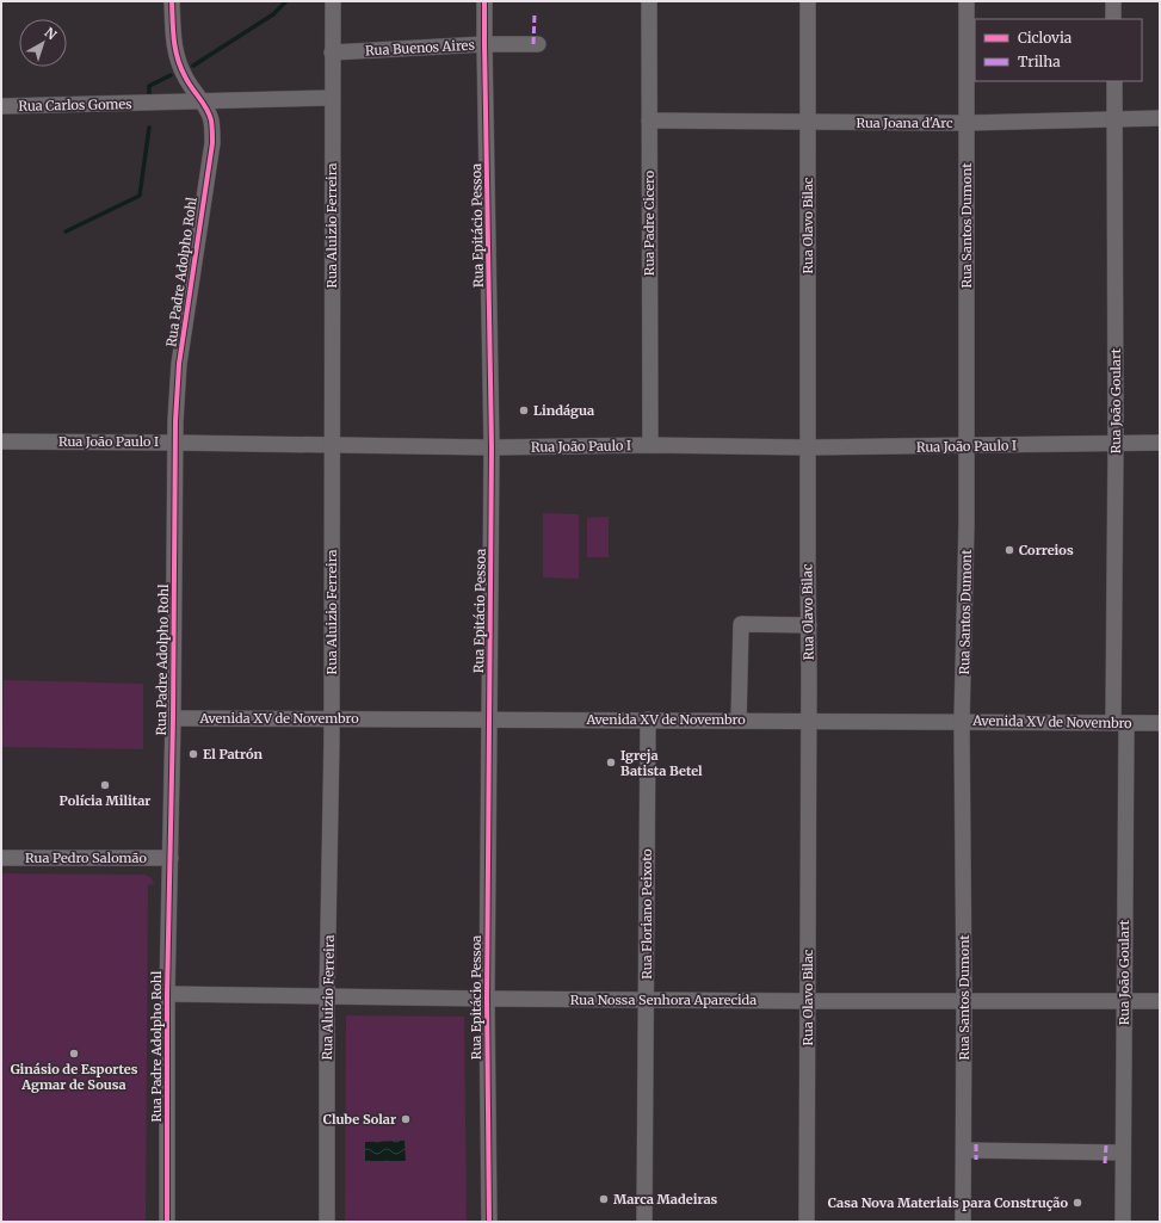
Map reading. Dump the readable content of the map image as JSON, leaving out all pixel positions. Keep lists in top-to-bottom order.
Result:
{
  "streets": {
    "street": [
      "Rua Buenos Aires",
      "Rua Carlos Gomes",
      "Rua Joana d'Arc",
      "Rua Padre Cicero",
      "Rua Aluizio Ferreira",
      "Rua Epitácio Pessoa",
      "Rua Olavo Bilac",
      "Rua Santos Dumont",
      "Rua Padre Adolpho Rohl",
      "Rua João Goulart",
      "Rua João Paulo I",
      "Avenida XV de Novembro",
      "Rua Pedro Salomão",
      "Rua Floriano Peixoto",
      "Rua Nossa Senhora Aparecida"
    ]
  },
  "crossings": [
    ["Rua Buenos Aires", "Rua Aluizio Ferreira"],
    ["Rua Buenos Aires", "Rua Epitácio Pessoa"],
    ["Rua Carlos Gomes", "Rua Padre Adolpho Rohl"],
    ["Rua Joana d'Arc", "Rua Padre Cicero"],
    ["Rua Joana d'Arc", "Rua Olavo Bilac"],
    ["Rua Joana d'Arc", "Rua Santos Dumont"],
    ["Rua Joana d'Arc", "Rua João Goulart"],
    ["Rua Padre Cicero", "Rua João Paulo I"],
    ["Rua Aluizio Ferreira", "Rua João Paulo I"],
    ["Rua Aluizio Ferreira", "Avenida XV de Novembro"],
    ["Rua Aluizio Ferreira", "Rua Nossa Senhora Aparecida"],
    ["Rua Epitácio Pessoa", "Rua João Paulo I"],
    ["Rua Epitácio Pessoa", "Avenida XV de Novembro"],
    ["Rua Epitácio Pessoa", "Rua Nossa Senhora Aparecida"],
    ["Rua Olavo Bilac", "Rua João Paulo I"],
    ["Rua Olavo Bilac", "Avenida XV de Novembro"],
    ["Rua Olavo Bilac", "Rua Nossa Senhora Aparecida"],
    ["Rua Santos Dumont", "Rua João Paulo I"],
    ["Rua Santos Dumont", "Avenida XV de Novembro"],
    ["Rua Santos Dumont", "Rua Nossa Senhora Aparecida"],
    ["Rua Padre Adolpho Rohl", "Rua João Paulo I"],
    ["Rua Padre Adolpho Rohl", "Avenida XV de Novembro"],
    ["Rua Padre Adolpho Rohl", "Rua Pedro Salomão"],
    ["Rua Padre Adolpho Rohl", "Rua Nossa Senhora Aparecida"],
    ["Rua João Goulart", "Rua João Paulo I"],
    ["Rua João Goulart", "Avenida XV de Novembro"],
    ["Rua João Goulart", "Rua Nossa Senhora Aparecida"],
    ["Avenida XV de Novembro", "Rua Floriano Peixoto"],
    ["Rua Floriano Peixoto", "Rua Nossa Senhora Aparecida"]
  ],
  "places": [
    "Lindágua",
    "Correios",
    "El Patrón",
    "Igreja Batista Betel",
    "Polícia Militar",
    "Ginásio de Esportes Agmar de Sousa",
    "Clube Solar",
    "Marca Madeiras",
    "Casa Nova Materiais para Construção"
  ],
  "legend": ["Ciclovia", "Trilha"],
  "north": "top right"
}
